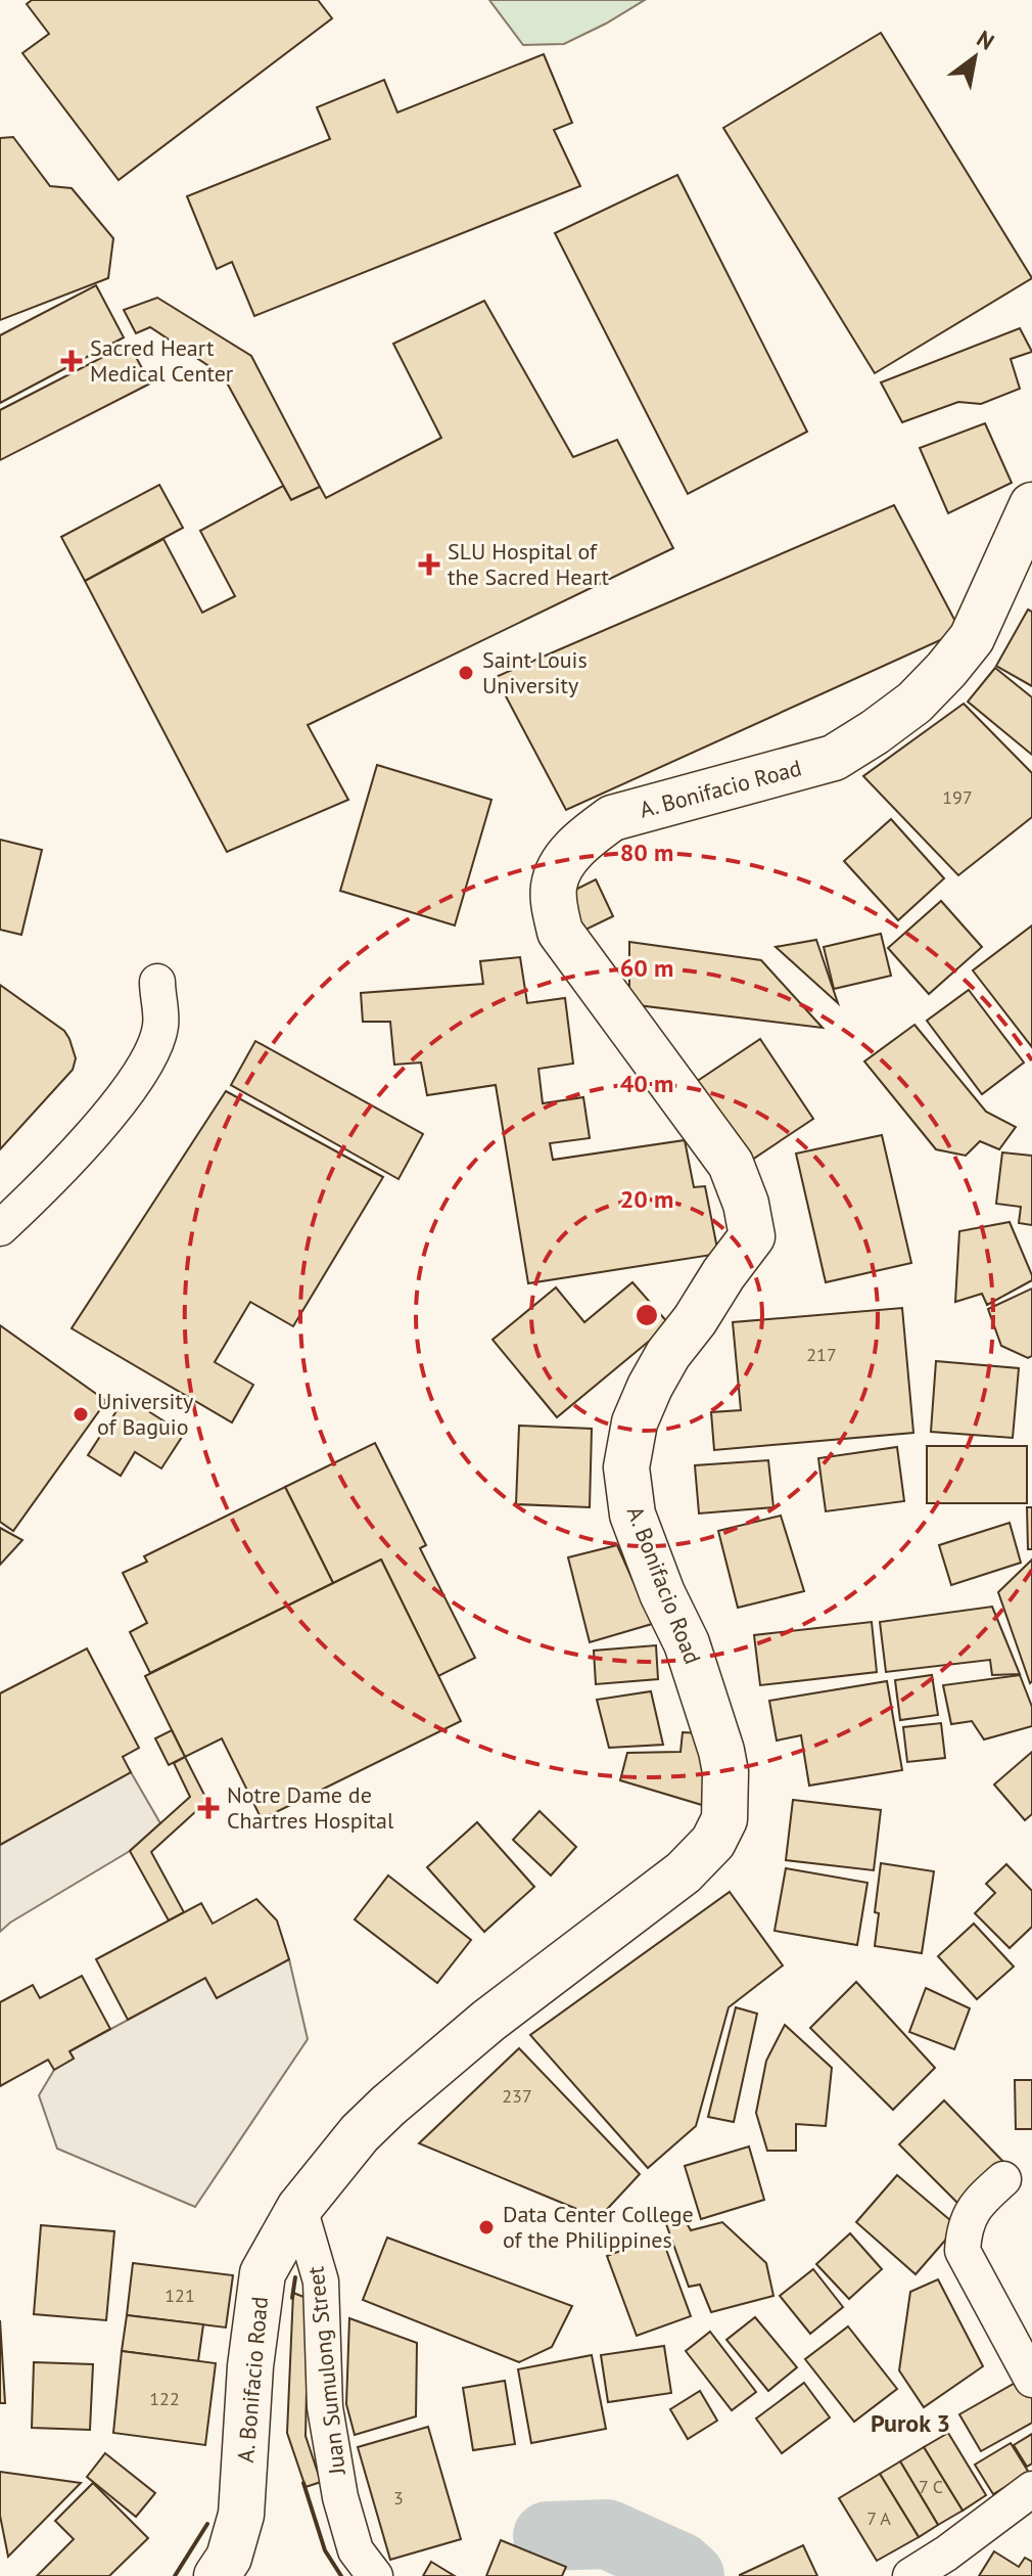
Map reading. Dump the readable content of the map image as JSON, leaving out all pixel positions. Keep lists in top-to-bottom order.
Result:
{
  "streets": {
    "main road": ["A. Bonifacio Road"],
    "street": ["Juan Sumulong Street"]
  },
  "crossings": [
    ["A. Bonifacio Road", "Juan Sumulong Street"]
  ],
  "districts": ["Purok 3"],
  "places": {
    "health": ["Sacred Heart Medical Center", "SLU Hospital of the Sacred Heart", "Notre Dame de Chartres Hospital"],
    "other": ["Saint Louis University", "University of Baguio", "Data Center College of the Philippines"]
  },
  "house_numbers": [
    "197",
    "217",
    "237",
    "121",
    "122",
    "7 C",
    "3",
    "7 A"
  ],
  "north": "top right",
  "rings": [
    "80 m",
    "60 m",
    "40 m",
    "20 m"
  ]
}
